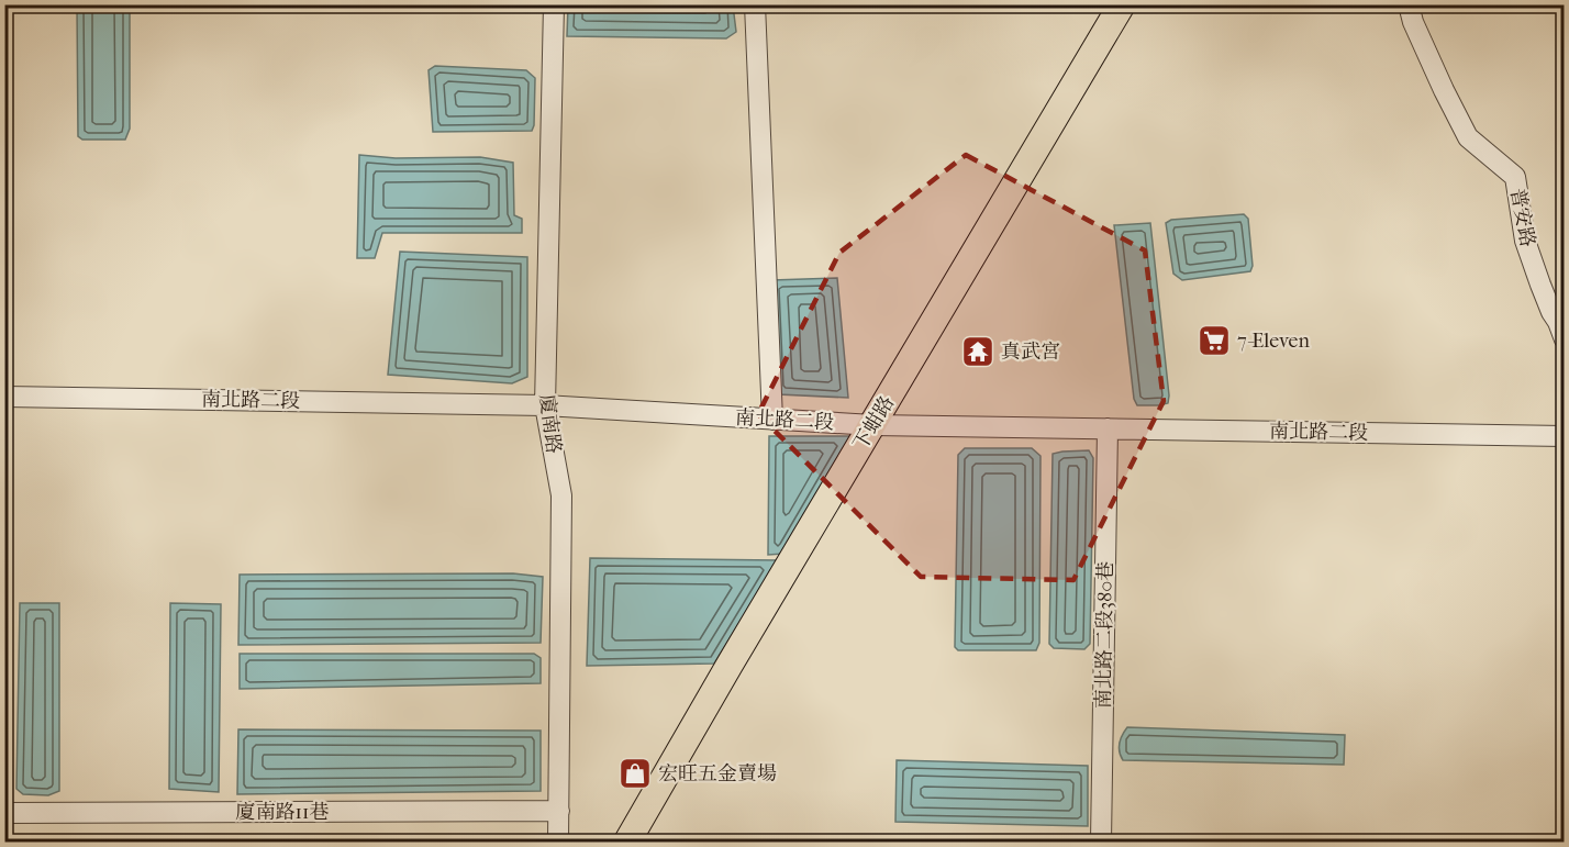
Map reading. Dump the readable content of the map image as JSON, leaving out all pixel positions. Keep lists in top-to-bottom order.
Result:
{
  "streets": {
    "main road": ["下蚶路"],
    "street": [
      "普安路",
      "南北路二段",
      "廈南路",
      "南北路二段380巷",
      "廈南路11巷"
    ]
  },
  "crossings": [
    ["南北路二段", "下蚶路"],
    ["南北路二段", "廈南路"],
    ["南北路二段", "南北路二段380巷"],
    ["廈南路", "廈南路11巷"]
  ],
  "places": {
    "supermarket": ["7-Eleven"],
    "temple": ["真武宮"],
    "shop": ["宏旺五金賣場"]
  }
}
